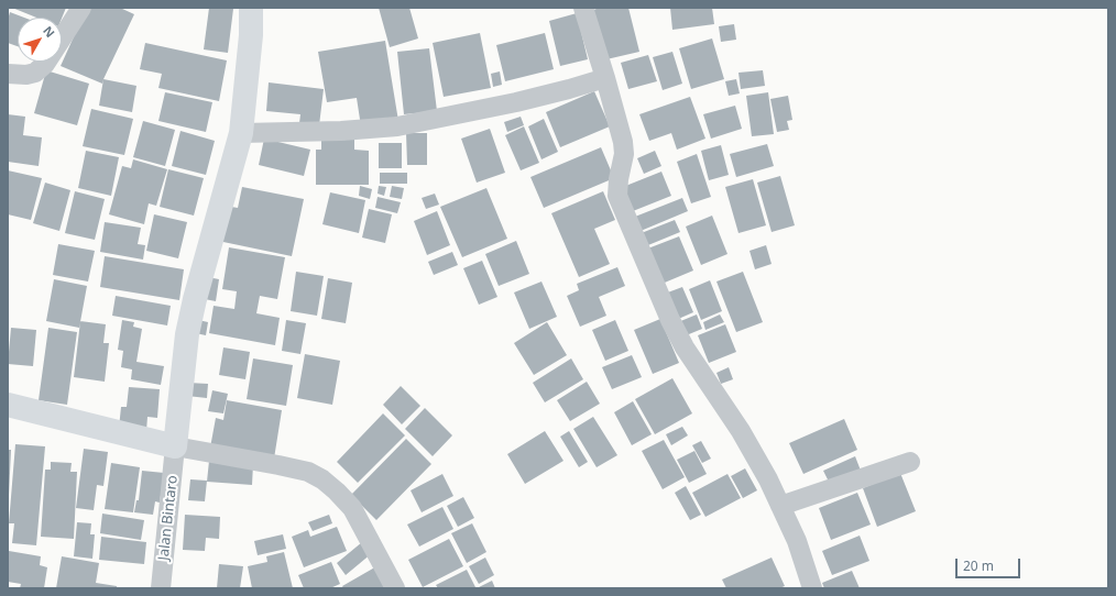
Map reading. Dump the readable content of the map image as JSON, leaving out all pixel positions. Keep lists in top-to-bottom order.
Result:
{
  "streets": {
    "street": ["Jalan Bintaro"]
  },
  "scale_bar": "20 m",
  "north": "top right"
}
